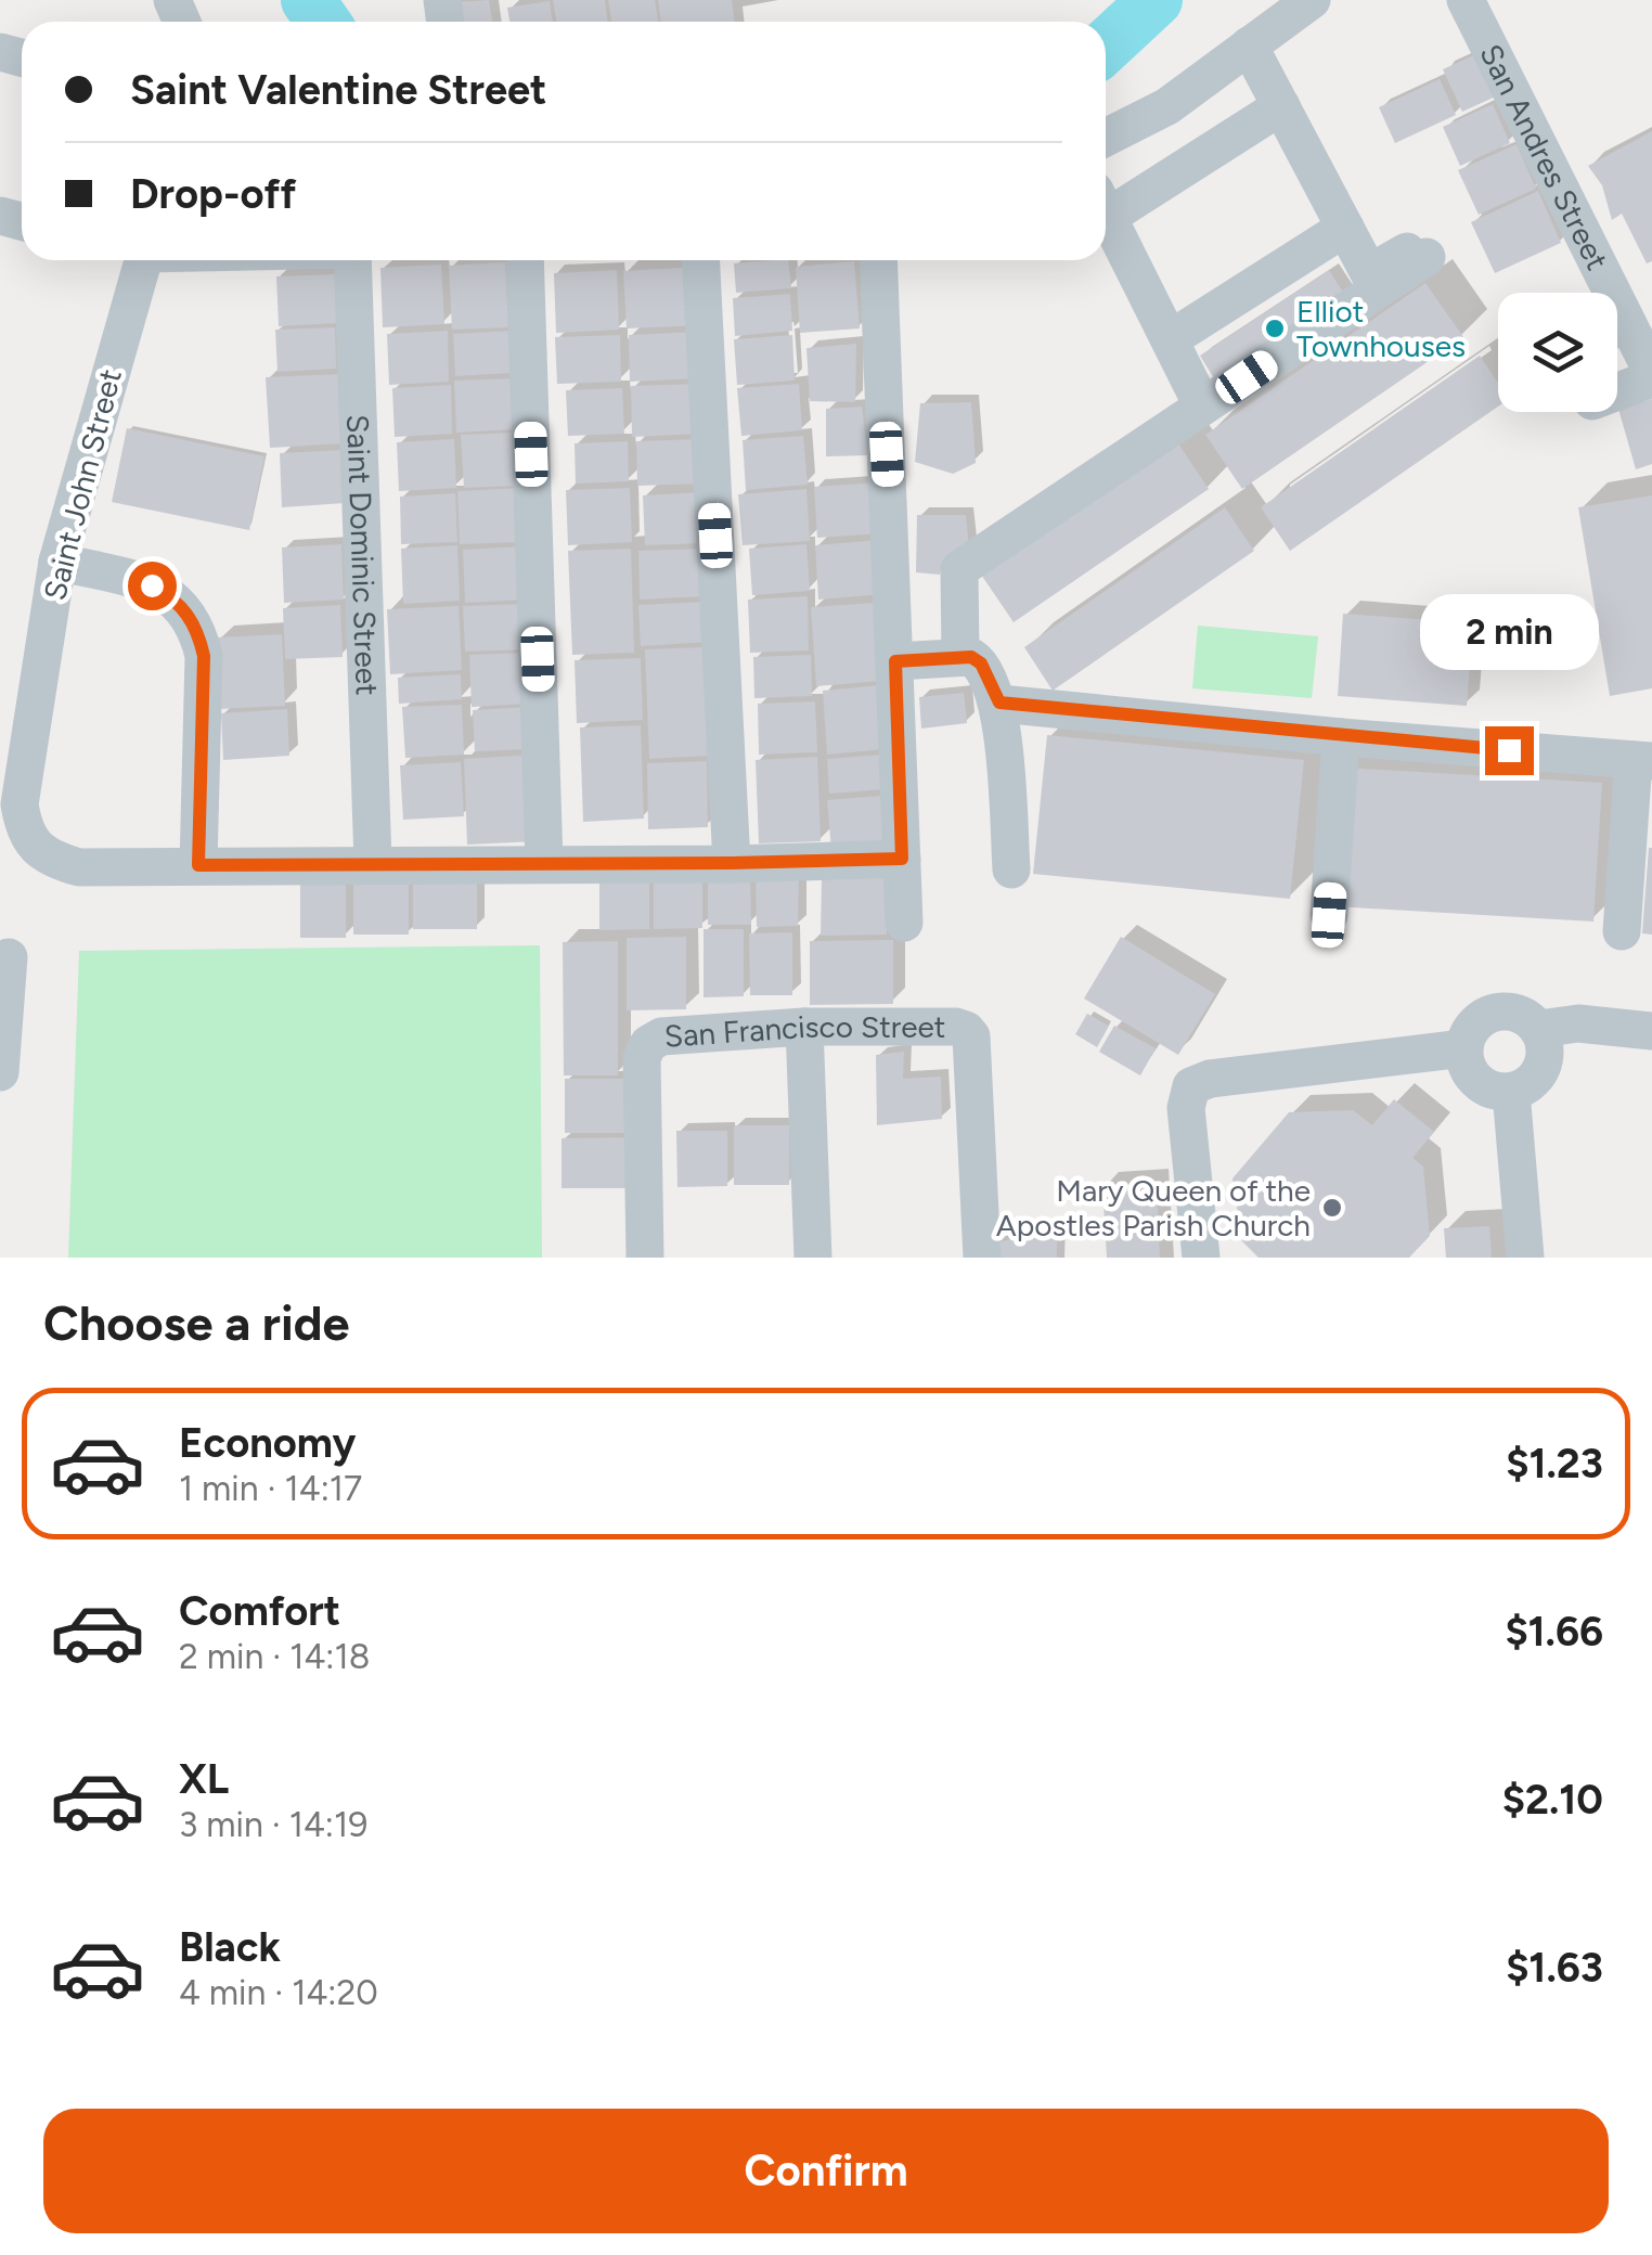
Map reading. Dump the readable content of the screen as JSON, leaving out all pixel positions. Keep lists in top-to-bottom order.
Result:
{
  "streets": {
    "street": [
      "San Andres Street",
      "Saint John Street",
      "Saint Dominic Street",
      "San Francisco Street"
    ]
  },
  "places": ["Elliot Townhouses", "Mary Queen of the Apostles Parish Church"],
  "page": {
    "banner": ["Saint Valentine Street", "Drop-off"],
    "bubble": "2 min",
    "heading": "Choose a ride",
    "list": [
      {
        "name": "Economy",
        "note": "1 min · 14:17",
        "value": "$1.23"
      },
      {
        "name": "Comfort",
        "note": "2 min · 14:18",
        "value": "$1.66"
      },
      {
        "name": "XL",
        "note": "3 min · 14:19",
        "value": "$2.10"
      },
      {
        "name": "Black",
        "note": "4 min · 14:20",
        "value": "$1.63"
      }
    ],
    "buttons": "Confirm"
  }
}
